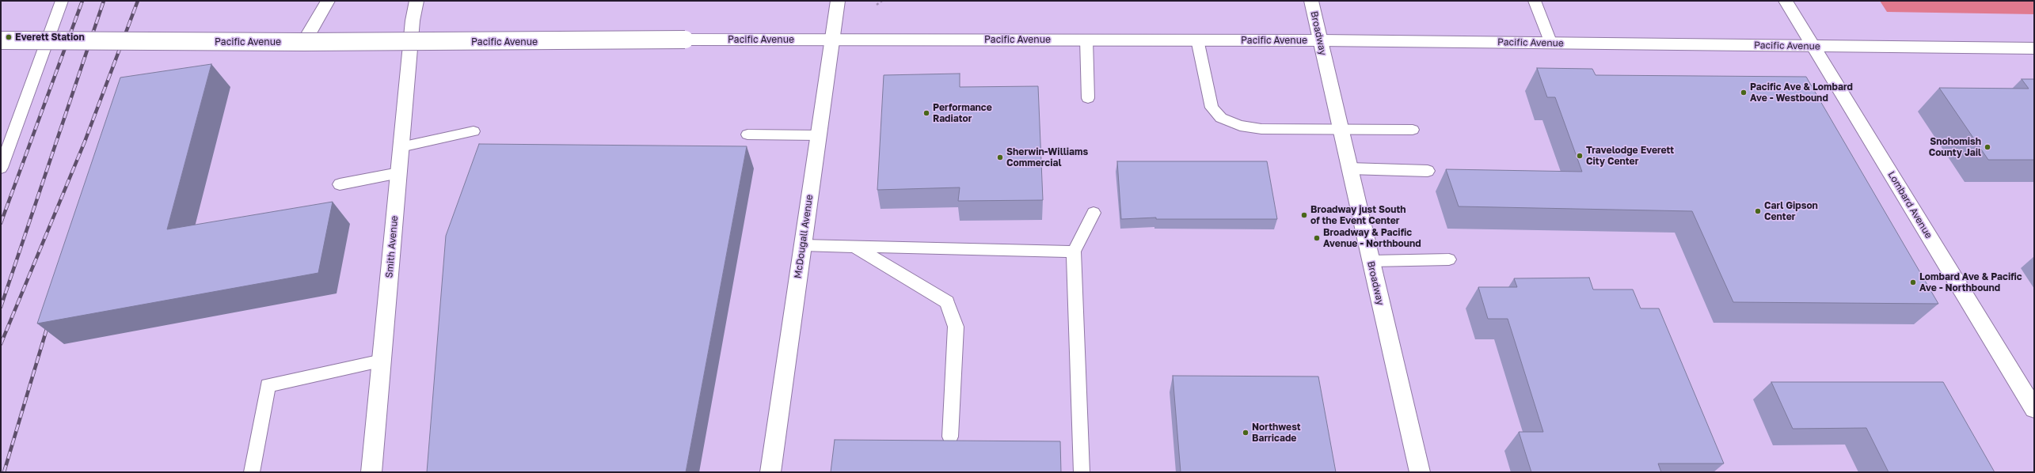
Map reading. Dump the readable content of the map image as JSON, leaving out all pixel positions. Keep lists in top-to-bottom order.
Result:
{
  "streets": {
    "street": [
      "Broadway",
      "Pacific Avenue",
      "Lombard Avenue",
      "McDougall Avenue",
      "Smith Avenue"
    ]
  },
  "crossings": [
    ["Broadway", "Pacific Avenue"],
    ["Pacific Avenue", "Lombard Avenue"],
    ["Pacific Avenue", "McDougall Avenue"]
  ],
  "places": [
    "Everett Station",
    "Pacific Ave & Lombard Ave - Westbound",
    "Performance Radiator",
    "Snohomish County Jail",
    "Travelodge Everett City Center",
    "Sherwin-Williams Commercial",
    "Carl Gipson Center",
    "Broadway just South of the Event Center",
    "Broadway & Pacific Avenue - Northbound",
    "Lombard Ave & Pacific Ave - Northbound",
    "Northwest Barricade"
  ]
}
